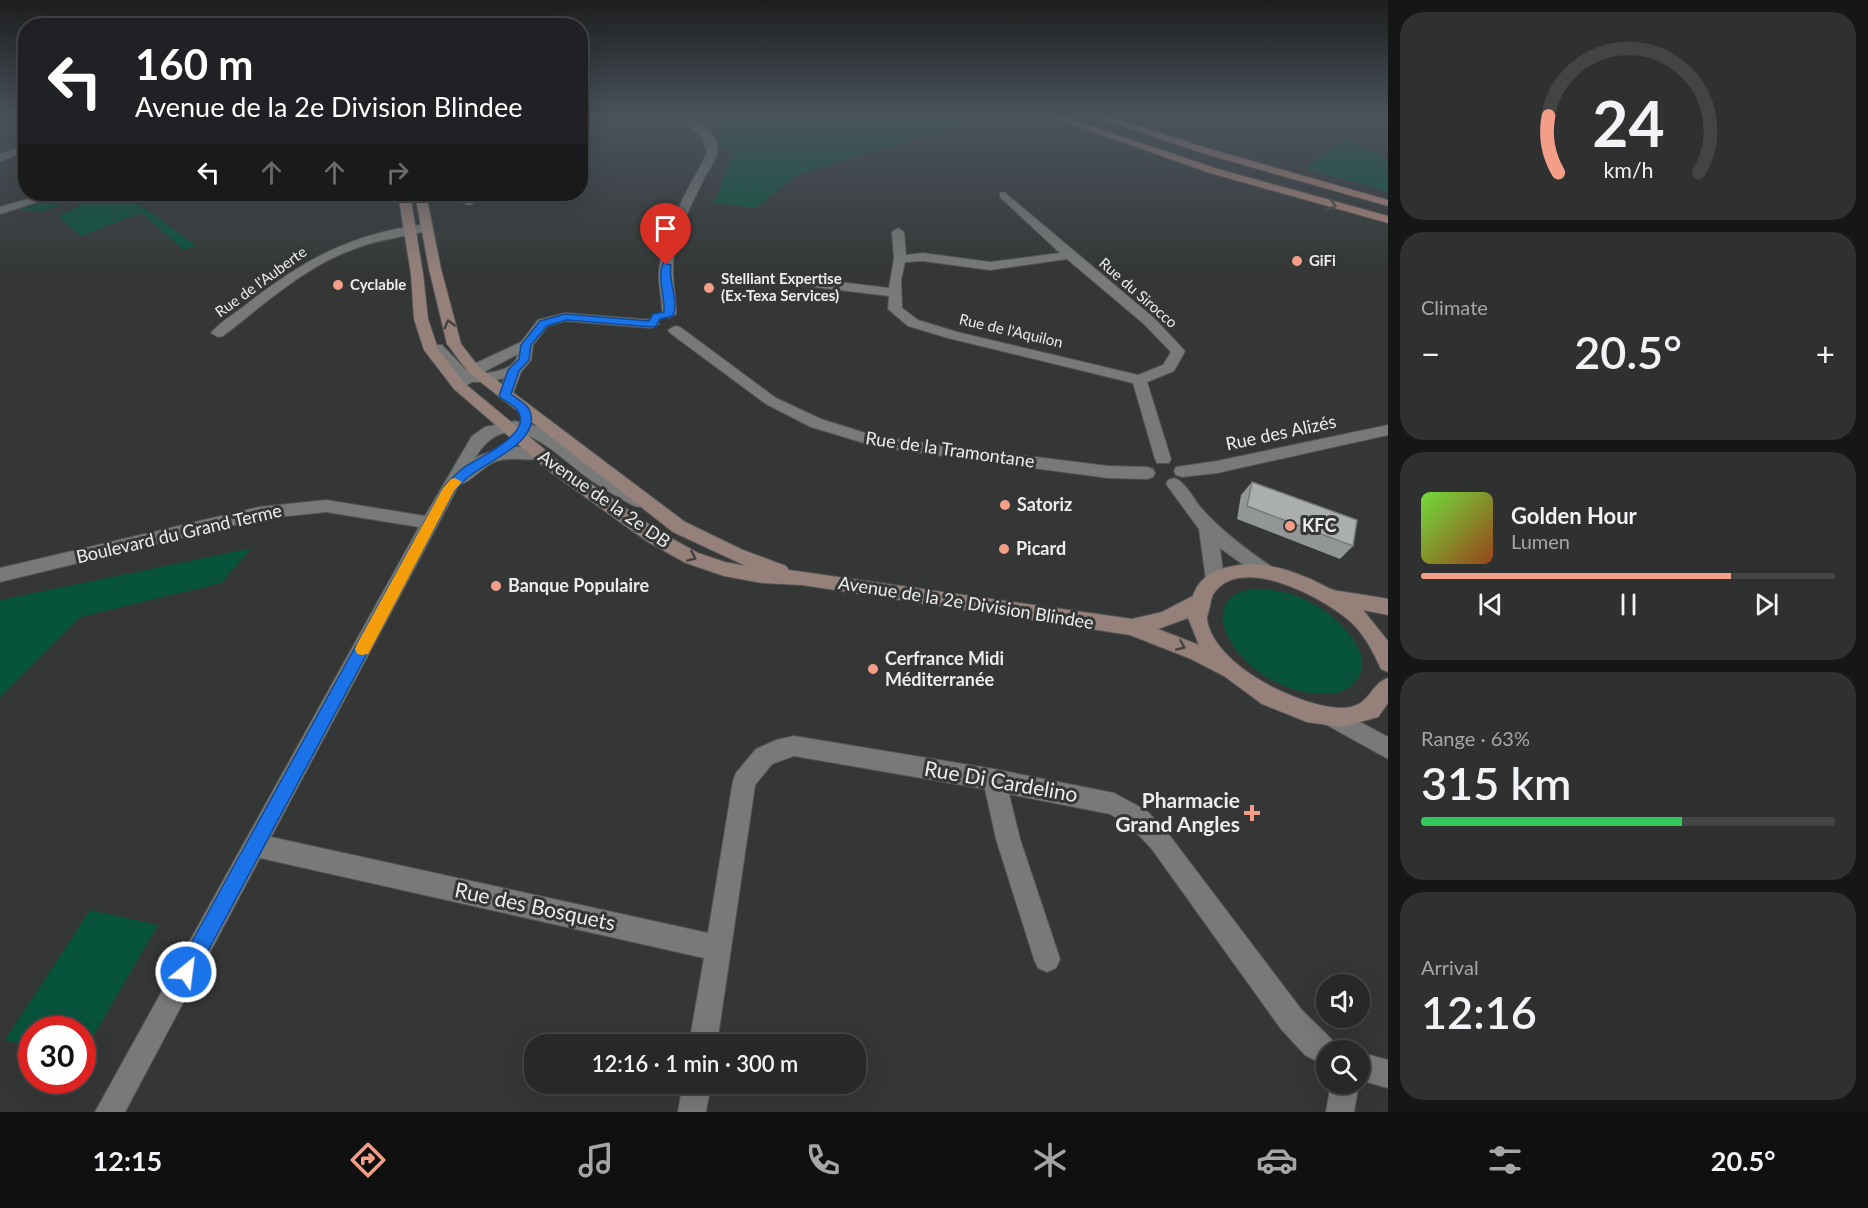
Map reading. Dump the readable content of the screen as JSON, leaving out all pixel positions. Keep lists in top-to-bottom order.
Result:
{
  "streets": {
    "main road": ["Avenue de la 2e DB", "Avenue de la 2e Division Blindee"],
    "street": [
      "Rue de l'Auberte",
      "Rue du Sirocco",
      "Rue de l'Aquilon",
      "Rue des Alizés",
      "Rue de la Tramontane",
      "Boulevard du Grand Terme",
      "Rue Di Cardelino",
      "Rue des Bosquets"
    ]
  },
  "crossings": [
    ["Rue du Sirocco", "Rue de l'Aquilon"],
    ["Rue des Alizés", "Rue de la Tramontane"],
    ["Avenue de la 2e DB", "Avenue de la 2e Division Blindee"],
    ["Rue Di Cardelino", "Rue des Bosquets"]
  ],
  "places": {
    "other": [
      "GiFi",
      "Cyclable",
      "Stelliant Expertise (Ex-Texa Services)",
      "Satoriz",
      "KFC",
      "Picard",
      "Banque Populaire",
      "Cerfrance Midi Méditerranée"
    ],
    "health": ["Pharmacie Grand Angles"]
  },
  "page": {
    "turn": ["160 m", "Avenue de la 2e Division Blindee"],
    "tile": [
      "Climate",
      ["Range · 63%", "315 km"],
      ["Arrival", "12:16"]
    ],
    "heat": ["−", "20.5°", "+"],
    "song": ["Golden Hour", "Lumen"],
    "limit": "30",
    "trip": "12:16 · 1 min · 300 m",
    "tabs": ["12:15", "20.5°"],
    "gauge": ["24", "km/h"]
  }
}
